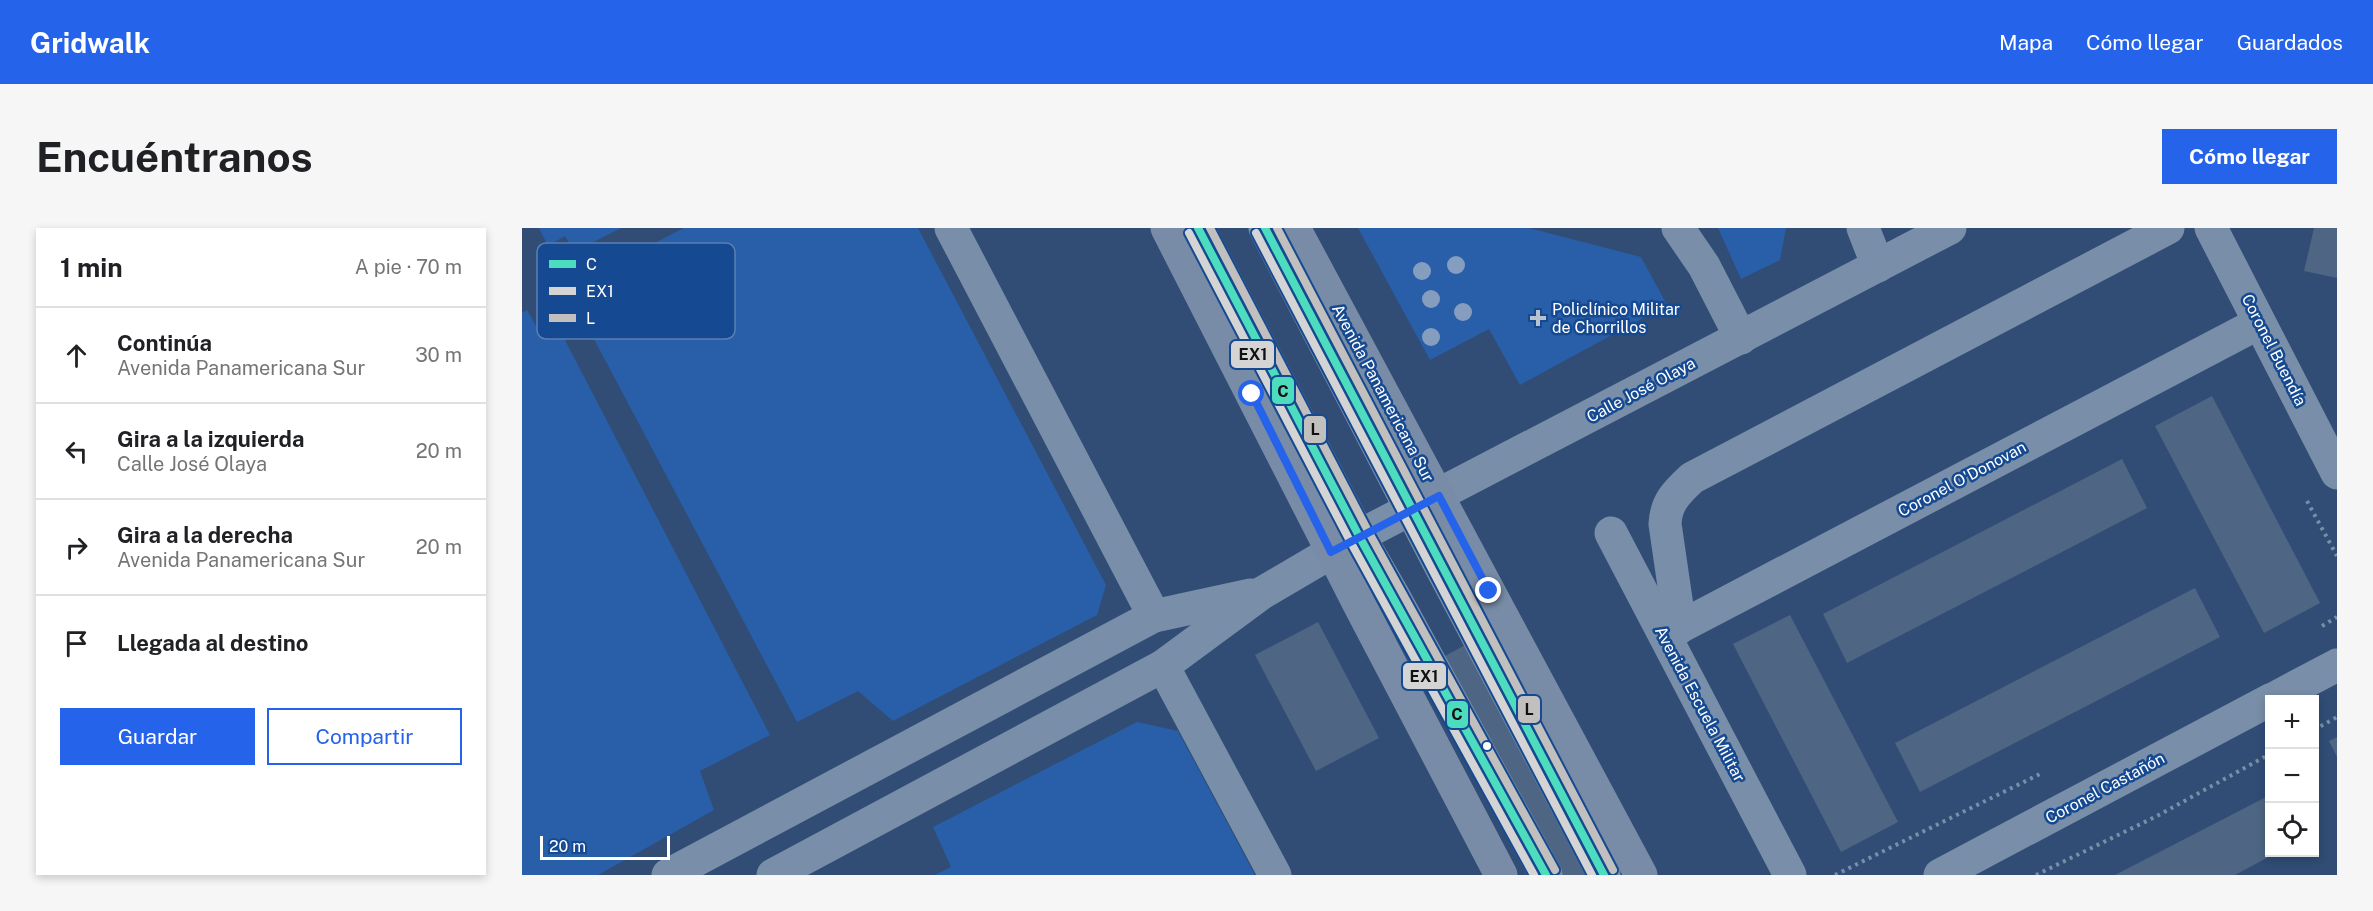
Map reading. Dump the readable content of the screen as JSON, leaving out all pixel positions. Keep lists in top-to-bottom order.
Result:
{
  "streets": {
    "main road": ["Avenida Panamericana Sur"],
    "street": [
      "Coronel Buendía",
      "Calle José Olaya",
      "Coronel O'Donovan",
      "Avenida Escuela Militar",
      "Coronel Castañón"
    ]
  },
  "crossings": [
    ["Coronel Buendía", "Coronel O'Donovan"],
    ["Calle José Olaya", "Avenida Panamericana Sur"],
    ["Coronel O'Donovan", "Avenida Escuela Militar"]
  ],
  "places": {
    "health": ["Policlínico Militar de Chorrillos"]
  },
  "lines": ["transit line C", "transit line L", "transit line EX1"],
  "legend": ["C", "EX1", "L"],
  "scale_bar": "20 m",
  "page": {
    "header": "Gridwalk",
    "nav": ["Mapa", "Cómo llegar", "Guardados"],
    "buttons": [
      "Cómo llegar",
      ["Guardar", "Compartir"]
    ],
    "title": "Encuéntranos",
    "heading": ["1 min", "A pie · 70 m"],
    "list": [
      ["Continúa", "Avenida Panamericana Sur", "30 m"],
      ["Gira a la izquierda", "Calle José Olaya", "20 m"],
      ["Gira a la derecha", "Avenida Panamericana Sur", "20 m"],
      "Llegada al destino"
    ],
    "map_buttons": ["+", "−"],
    "scale": "20 m"
  }
}
